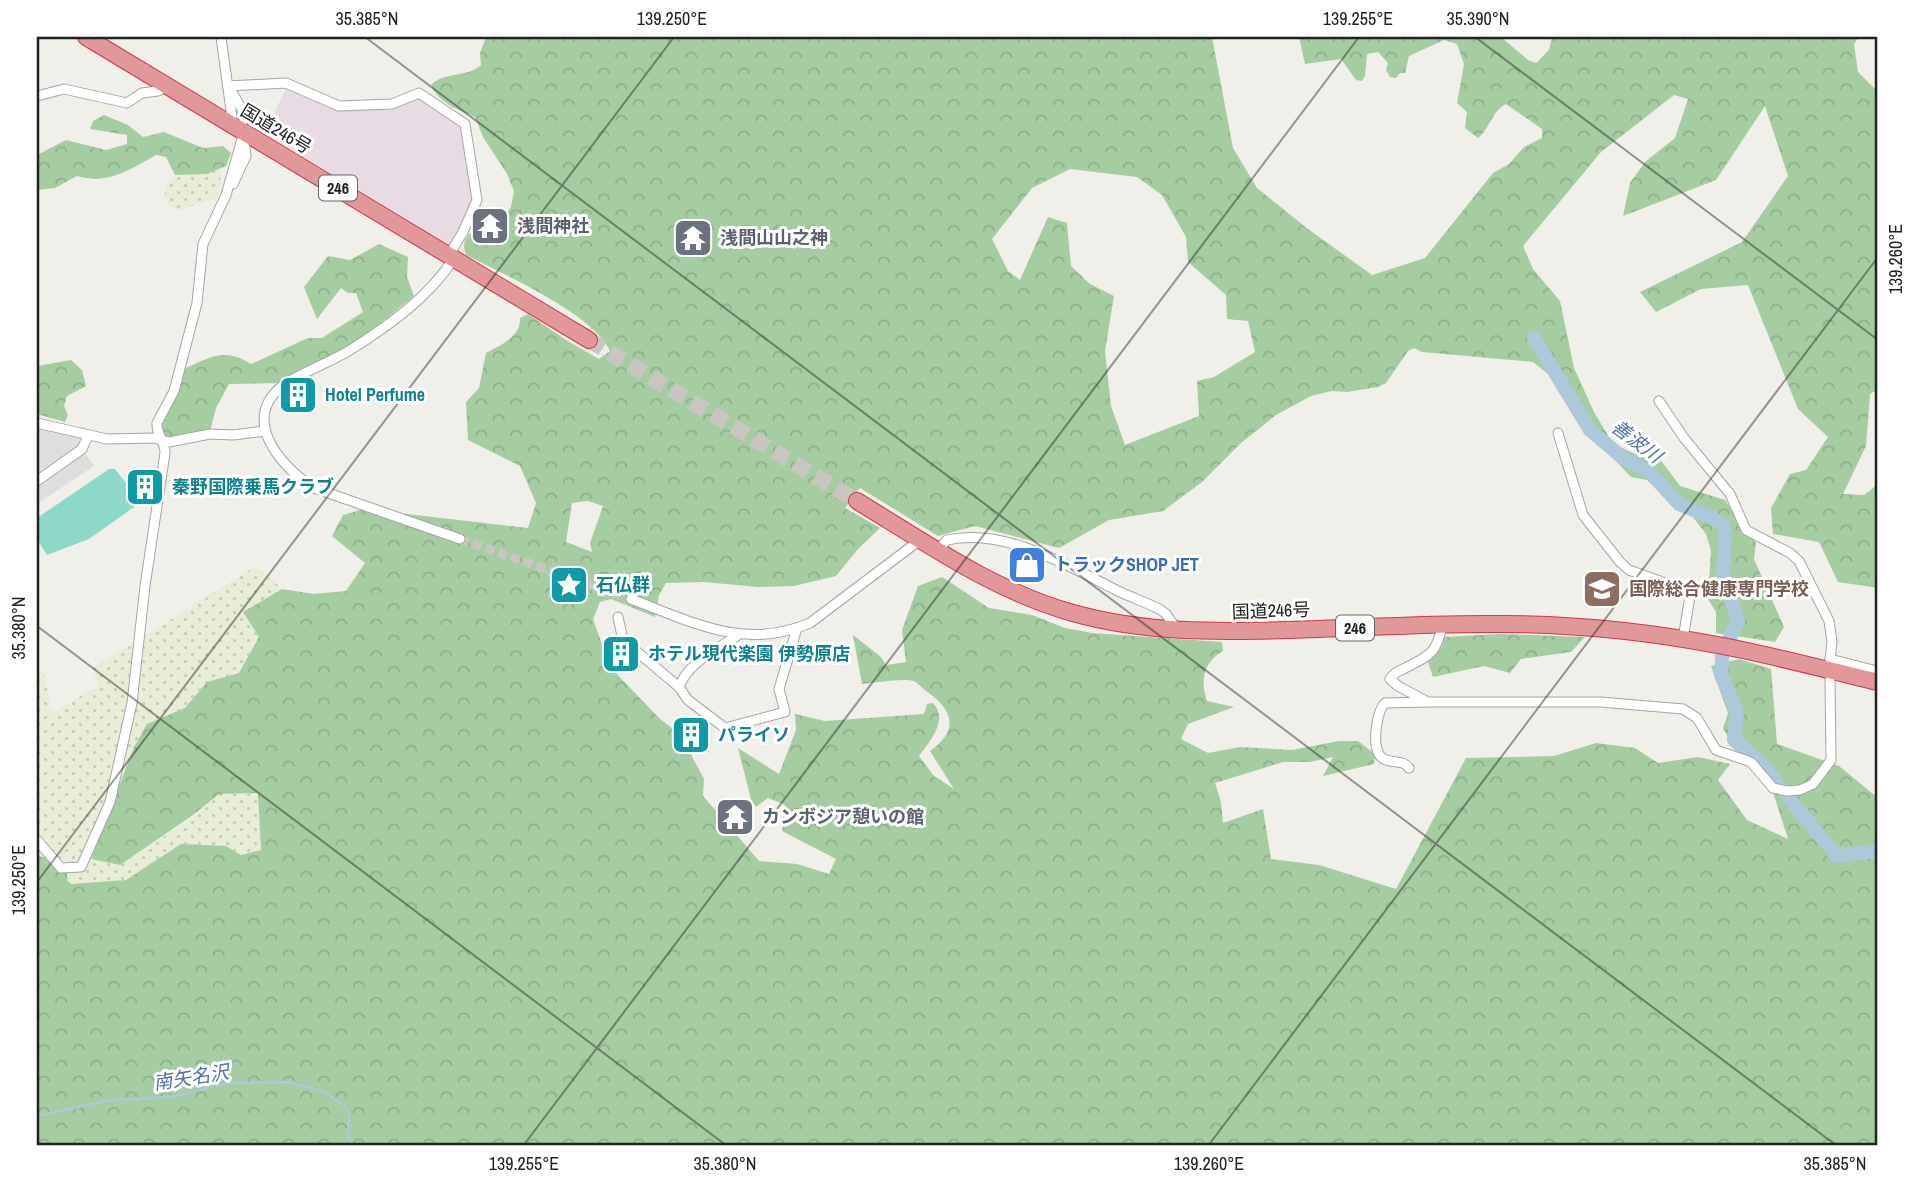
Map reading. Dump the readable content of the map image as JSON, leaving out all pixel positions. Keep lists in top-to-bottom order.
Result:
{
  "streets": {
    "highway": ["国道246号", "246"]
  },
  "water": ["善波川", "南矢名沢"],
  "places": {
    "temple": ["浅間神社", "浅間山山之神", "カンボジア憩いの館"],
    "building": [
      "Hotel Perfume",
      "秦野国際乗馬クラブ",
      "ホテル現代楽園 伊勢原店",
      "パライソ"
    ],
    "shop": ["トラックSHOP JET"],
    "place": ["石仏群"],
    "school or university": ["国際総合健康専門学校"]
  },
  "coordinates": [
    "35.385°N",
    "139.250°E",
    "139.255°E",
    "35.390°N",
    "139.260°E",
    "35.380°N"
  ]
}
